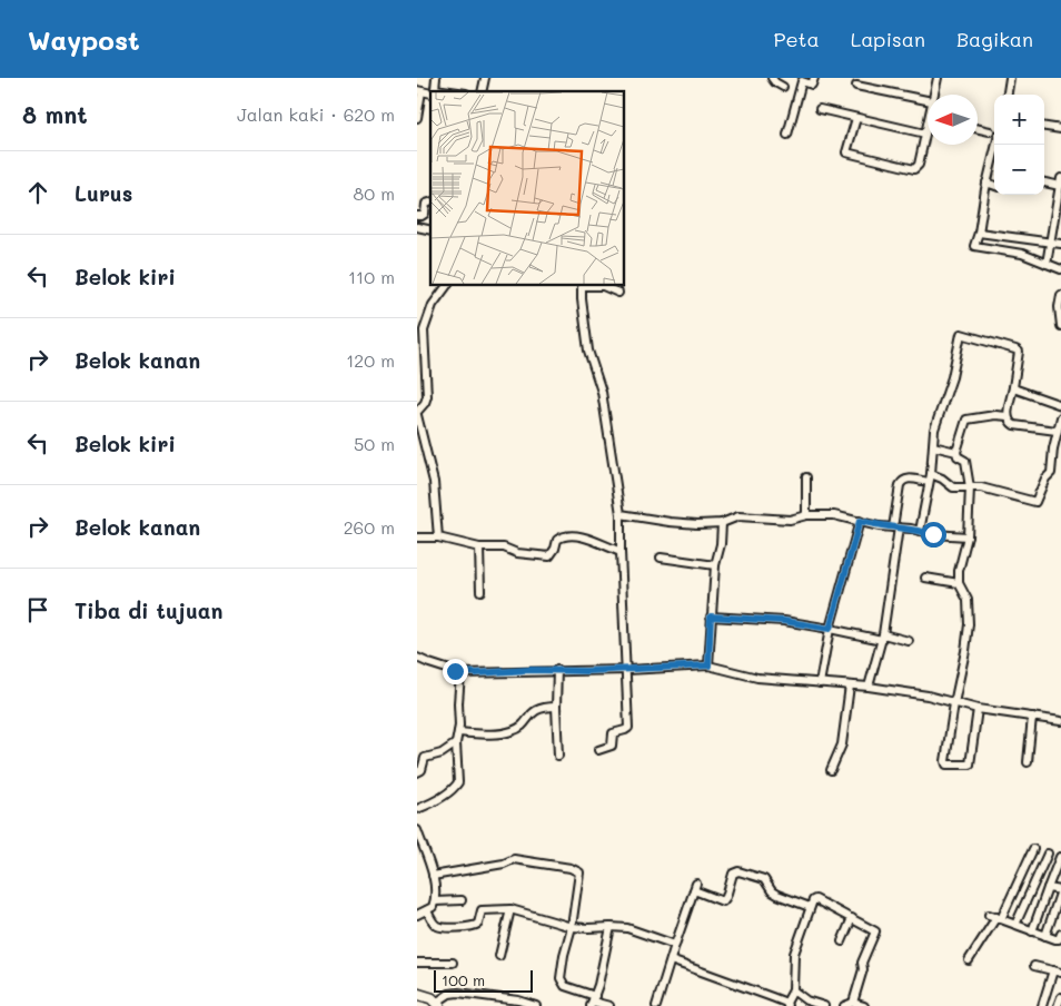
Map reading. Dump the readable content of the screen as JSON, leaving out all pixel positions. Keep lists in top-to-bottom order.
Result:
{
  "scale_bar": "100 m",
  "north": "left",
  "page": {
    "header": "Waypost",
    "nav": ["Peta", "Lapisan", "Bagikan"],
    "heading": ["8 mnt", "Jalan kaki · 620 m"],
    "map_buttons": ["+", "−"],
    "list": [
      ["Lurus", "80 m"],
      ["Belok kiri", "110 m"],
      ["Belok kanan", "120 m"],
      ["Belok kiri", "50 m"],
      ["Belok kanan", "260 m"],
      "Tiba di tujuan"
    ],
    "scale": "100 m"
  }
}
